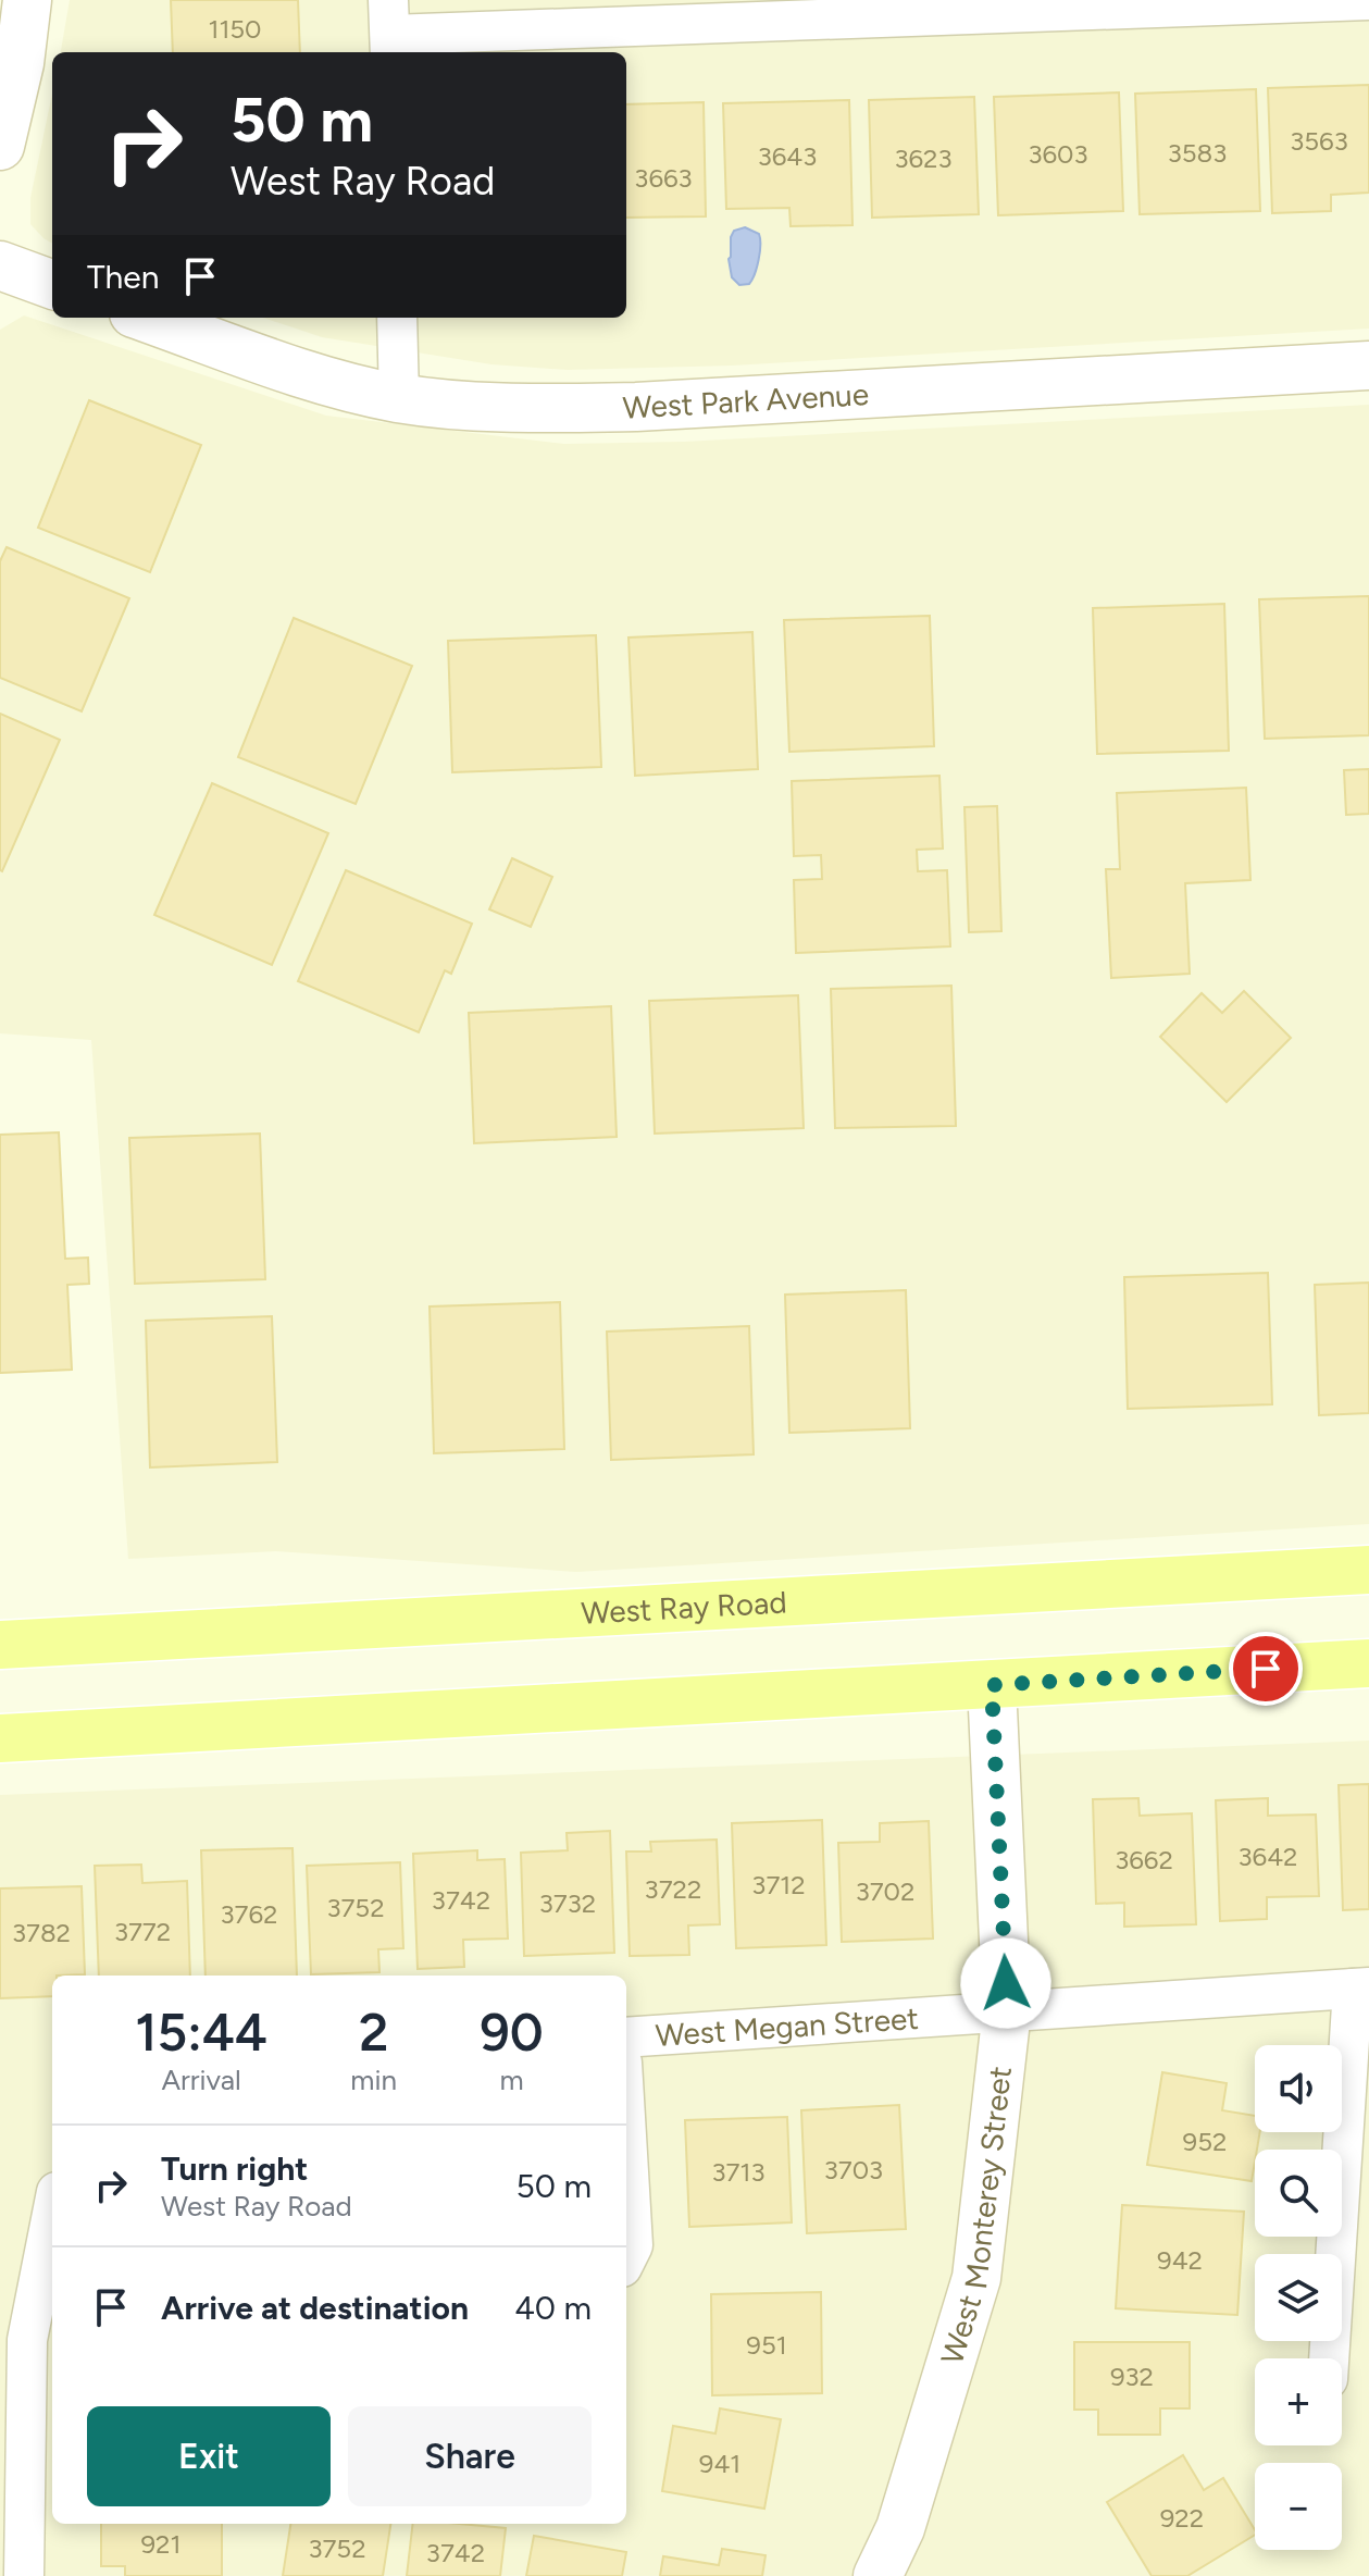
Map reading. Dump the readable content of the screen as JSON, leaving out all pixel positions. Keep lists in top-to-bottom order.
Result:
{
  "streets": {
    "main road": ["West Ray Road"],
    "street": ["West Park Avenue", "West Megan Street", "West Monterey Street"]
  },
  "crossings": [
    ["West Megan Street", "West Monterey Street"]
  ],
  "house_numbers": [
    "1150",
    "3563",
    "3583",
    "3603",
    "3643",
    "3623",
    "3663",
    "3642",
    "3662",
    "3712",
    "3722",
    "3702",
    "3742",
    "3732",
    "3752",
    "3762",
    "3772",
    "3782",
    "952",
    "3703",
    "3713",
    "942",
    "951",
    "932",
    "941",
    "922",
    "921",
    "3752",
    "3742"
  ],
  "page": {
    "turn": ["50 m", "West Ray Road"],
    "then": "Then",
    "eta": [
      "15:44",
      "Arrival",
      "2",
      "min",
      "90",
      "m"
    ],
    "map_buttons": ["+", "−"],
    "list": [
      {
        "name": "Turn right",
        "note": "West Ray Road",
        "value": "50 m"
      },
      {
        "name": "Arrive at destination",
        "value": "40 m"
      }
    ],
    "buttons": ["Exit", "Share"]
  }
}
